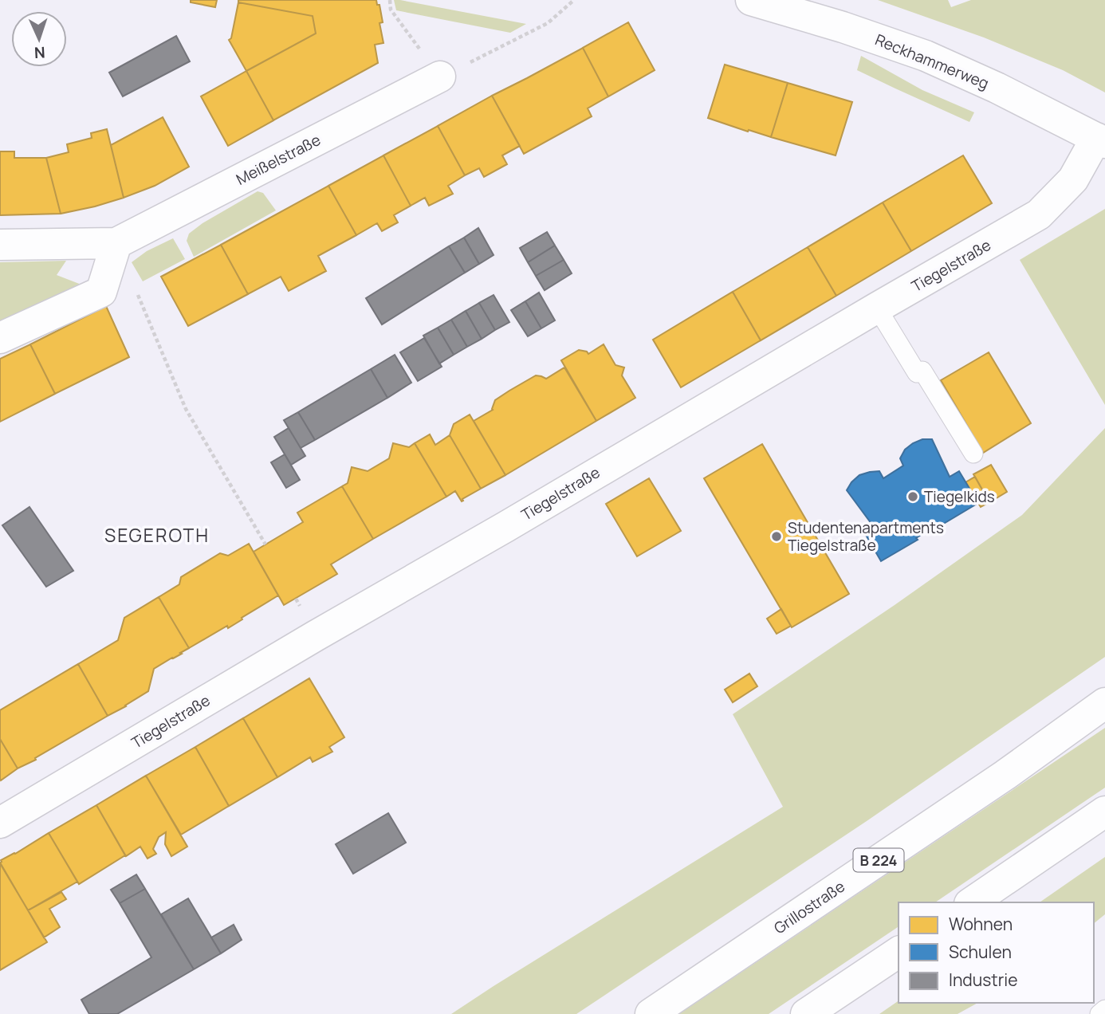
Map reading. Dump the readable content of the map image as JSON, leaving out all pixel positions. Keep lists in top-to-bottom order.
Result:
{
  "streets": {
    "street": [
      "Reckhammerweg",
      "Meißelstraße",
      "Tiegelstraße",
      "B 224",
      "Grillostraße"
    ]
  },
  "crossings": [
    ["Reckhammerweg", "Tiegelstraße"]
  ],
  "districts": ["SEGEROTH"],
  "places": ["Tiegelkids", "Studentenapartments Tiegelstraße"],
  "legend": ["Wohnen", "Schulen", "Industrie"],
  "north": "bottom"
}
